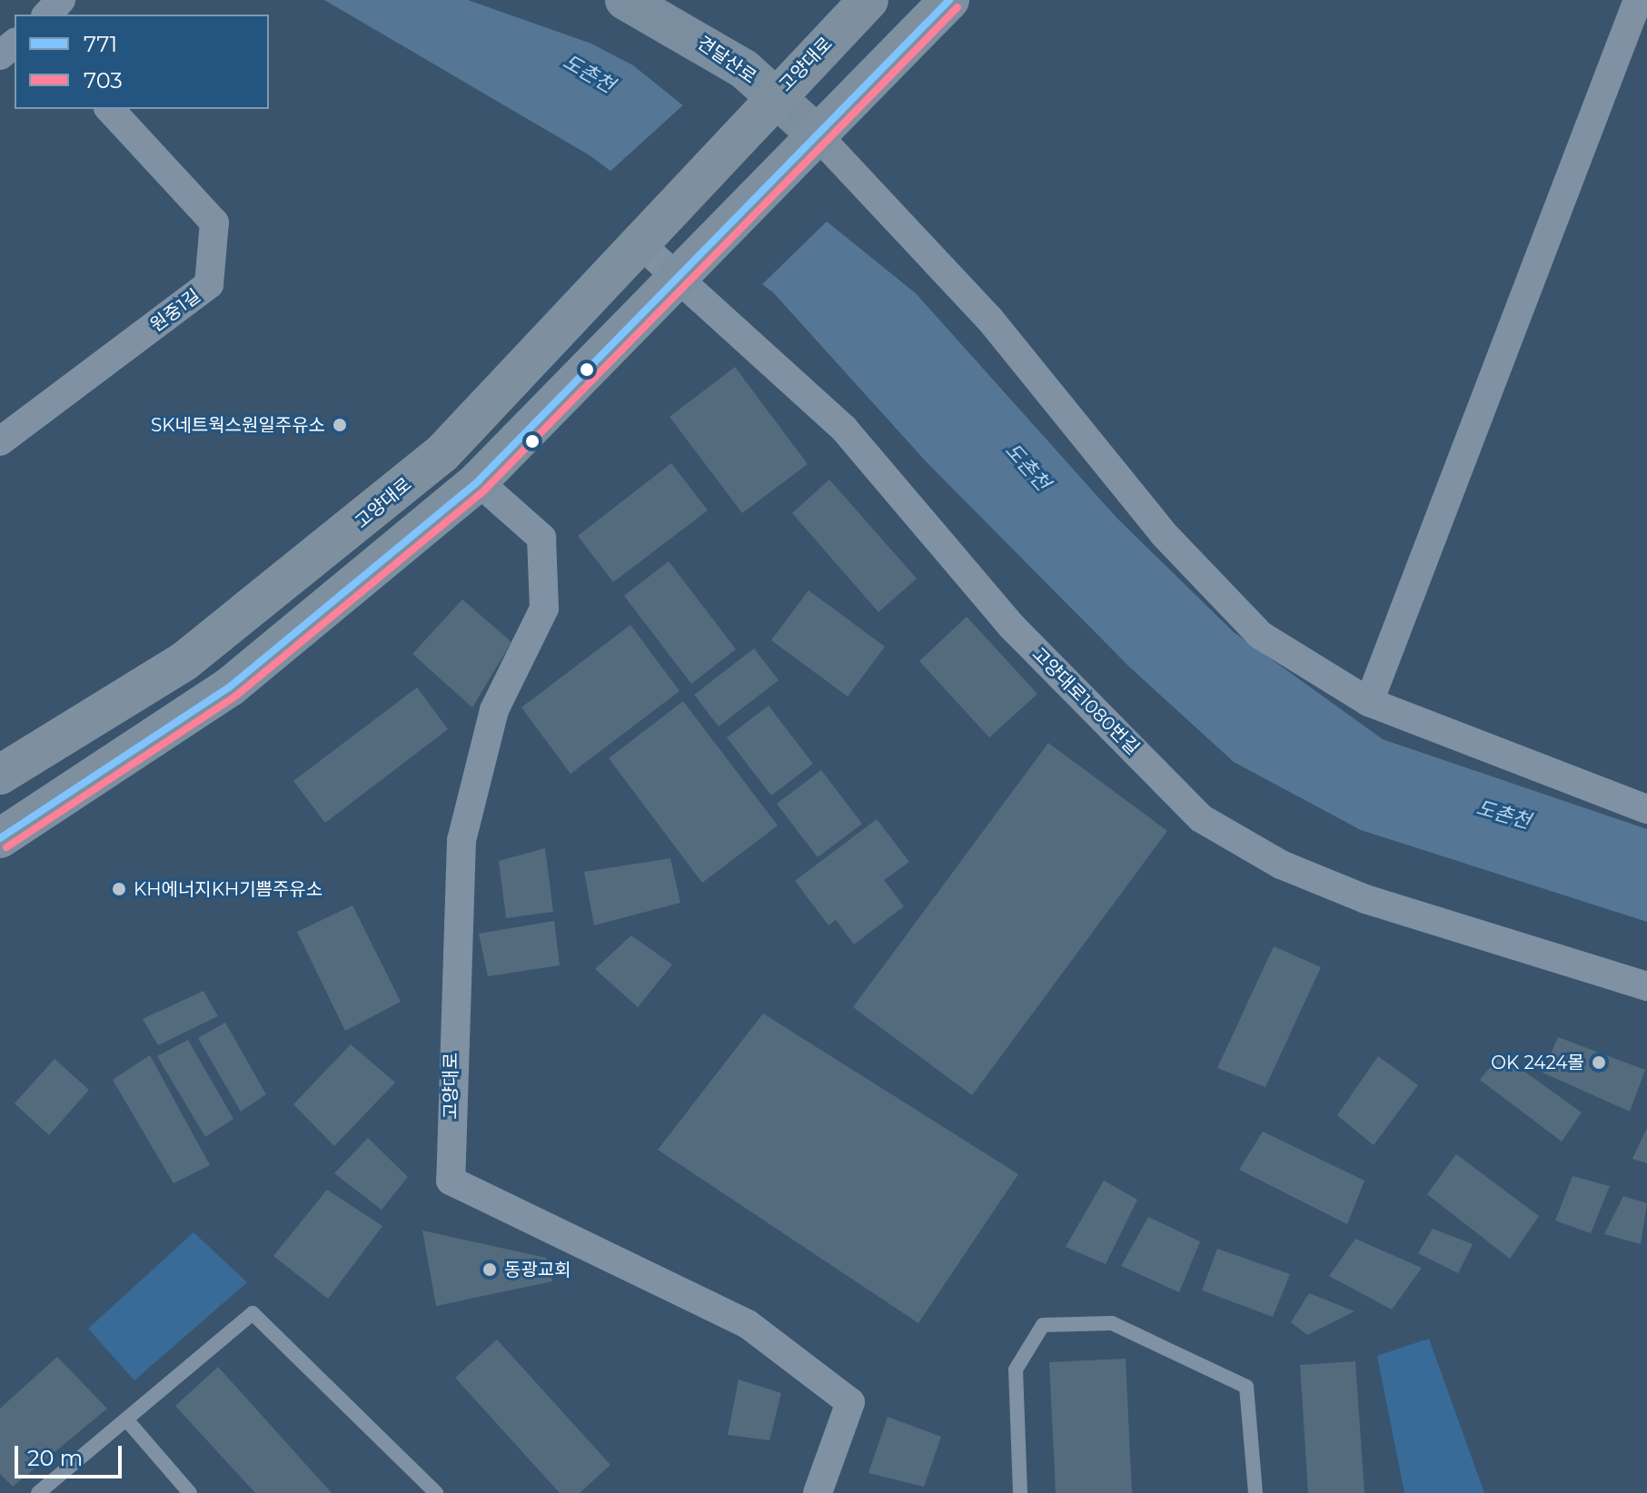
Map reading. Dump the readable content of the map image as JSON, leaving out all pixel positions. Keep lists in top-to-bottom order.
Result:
{
  "streets": {
    "main road": ["고양대로"],
    "street": ["견달산로", "원중1길", "고양대로1080번길"]
  },
  "crossings": [
    ["견달산로", "고양대로"],
    ["고양대로", "고양대로1080번길"]
  ],
  "water": ["도촌천"],
  "places": [
    "SK네트웍스원일주유소",
    "KH에너지KH기쁨주유소",
    "OK 2424몰",
    "동광교회"
  ],
  "lines": ["transit line 771", "transit line 703"],
  "legend": ["771", "703"],
  "scale_bar": "20 m"
}
